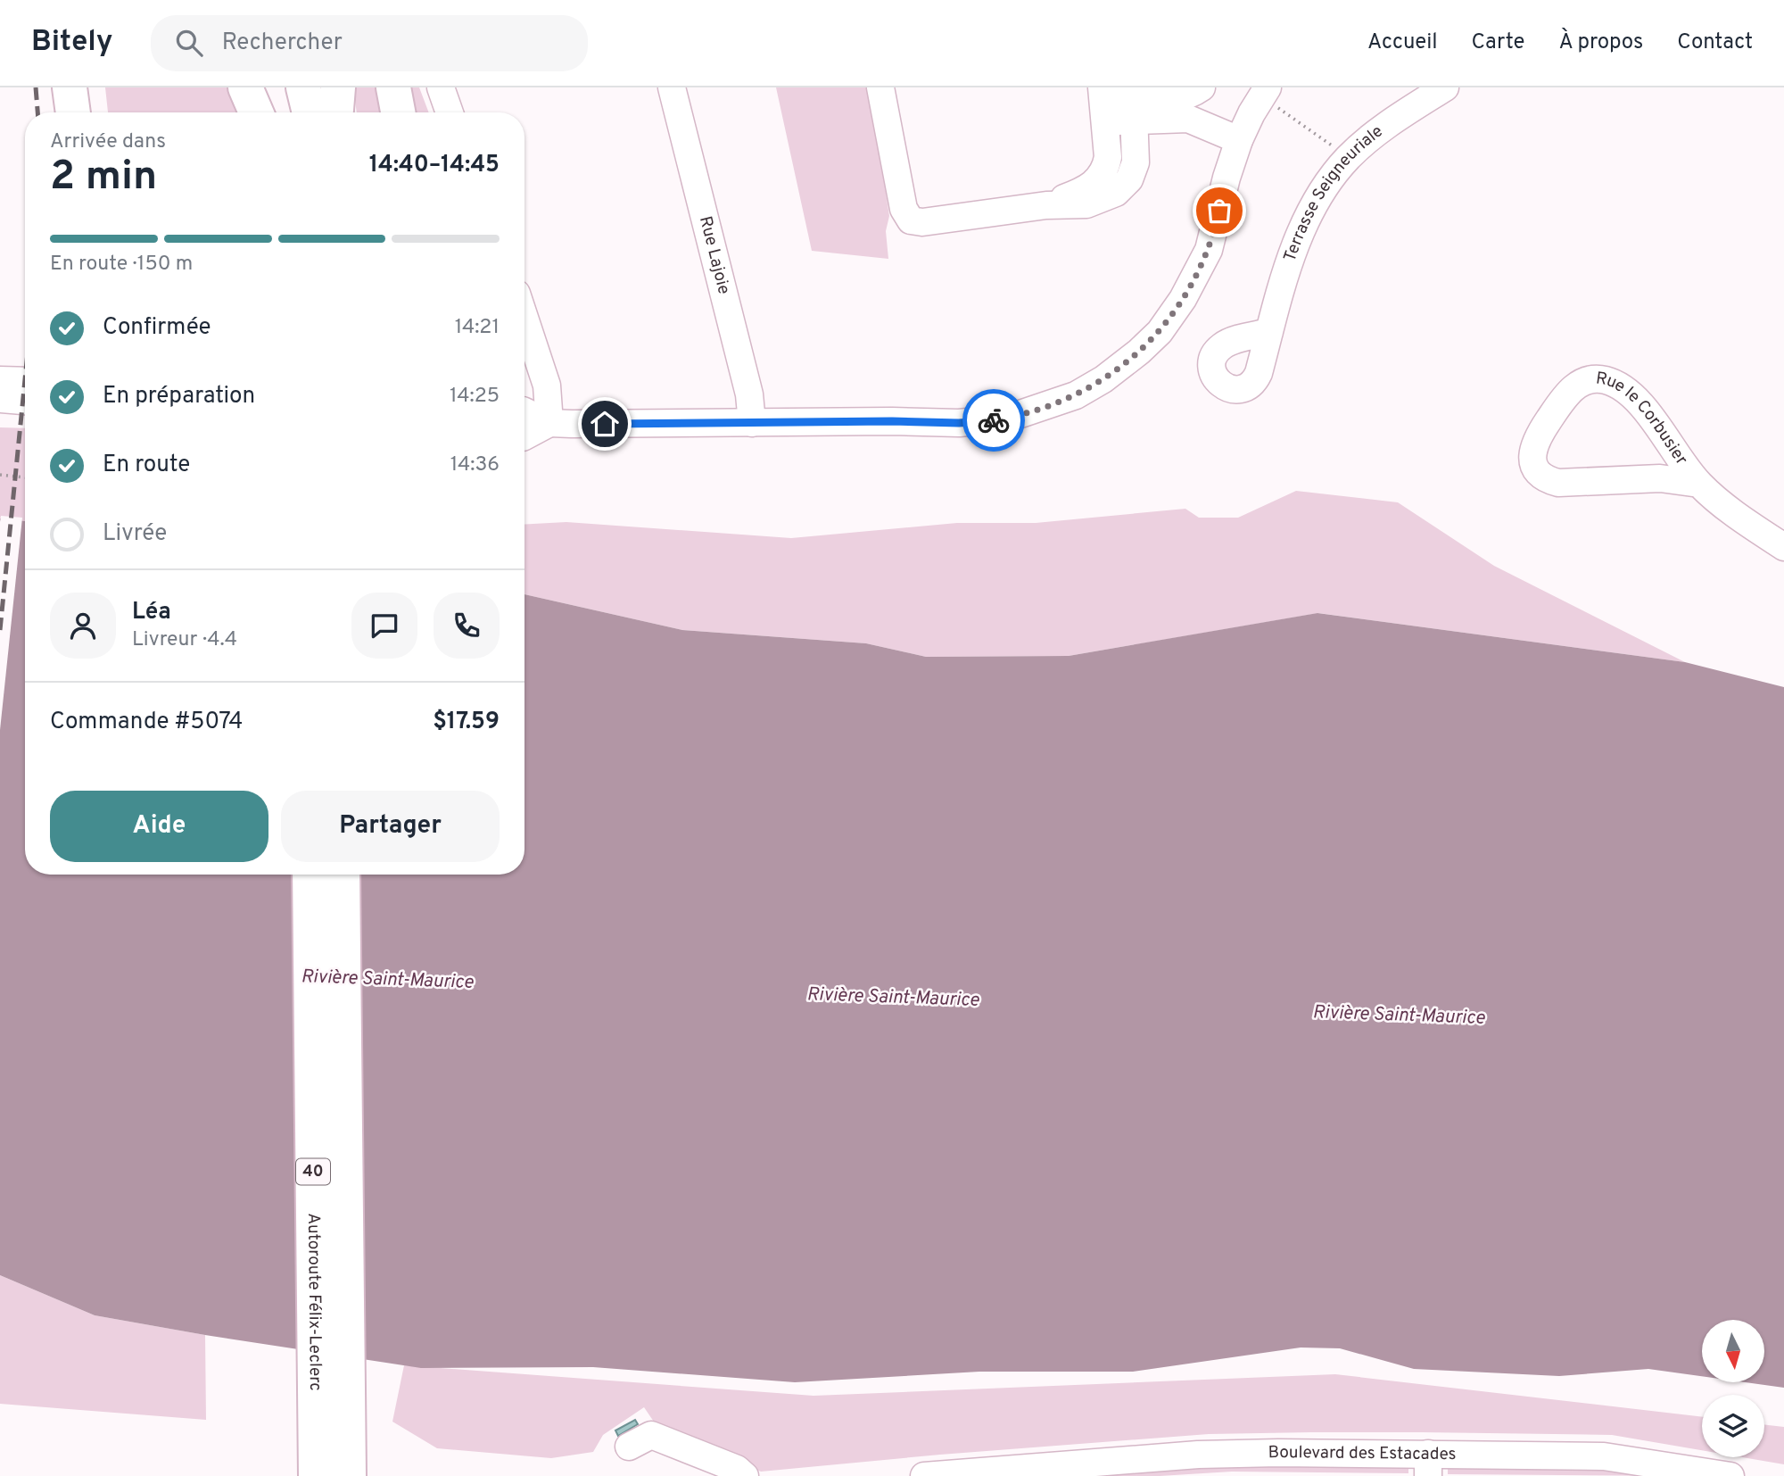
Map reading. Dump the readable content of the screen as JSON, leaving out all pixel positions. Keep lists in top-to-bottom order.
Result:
{
  "streets": {
    "highway": ["40", "Autoroute Félix-Leclerc"],
    "street": [
      "Terrasse Seigneuriale",
      "Rue Lajoie",
      "Rue le Corbusier",
      "Boulevard des Estacades"
    ]
  },
  "water": ["Rivière Saint-Maurice"],
  "north": "bottom",
  "page": {
    "header": "Bitely",
    "search": "Rechercher",
    "nav": [
      "Accueil",
      "Carte",
      "À propos",
      "Contact"
    ],
    "heading": ["2 min", "Arrivée dans", "14:40–14:45"],
    "panel": [
      "Léa",
      "Livreur · 4.4",
      "Commande #5074",
      "$17.59"
    ],
    "bar": "En route · 150 m",
    "list": [
      ["Confirmée", "14:21"],
      ["En préparation", "14:25"],
      ["En route", "14:36"],
      "Livrée"
    ],
    "buttons": ["Aide", "Partager"]
  }
}
